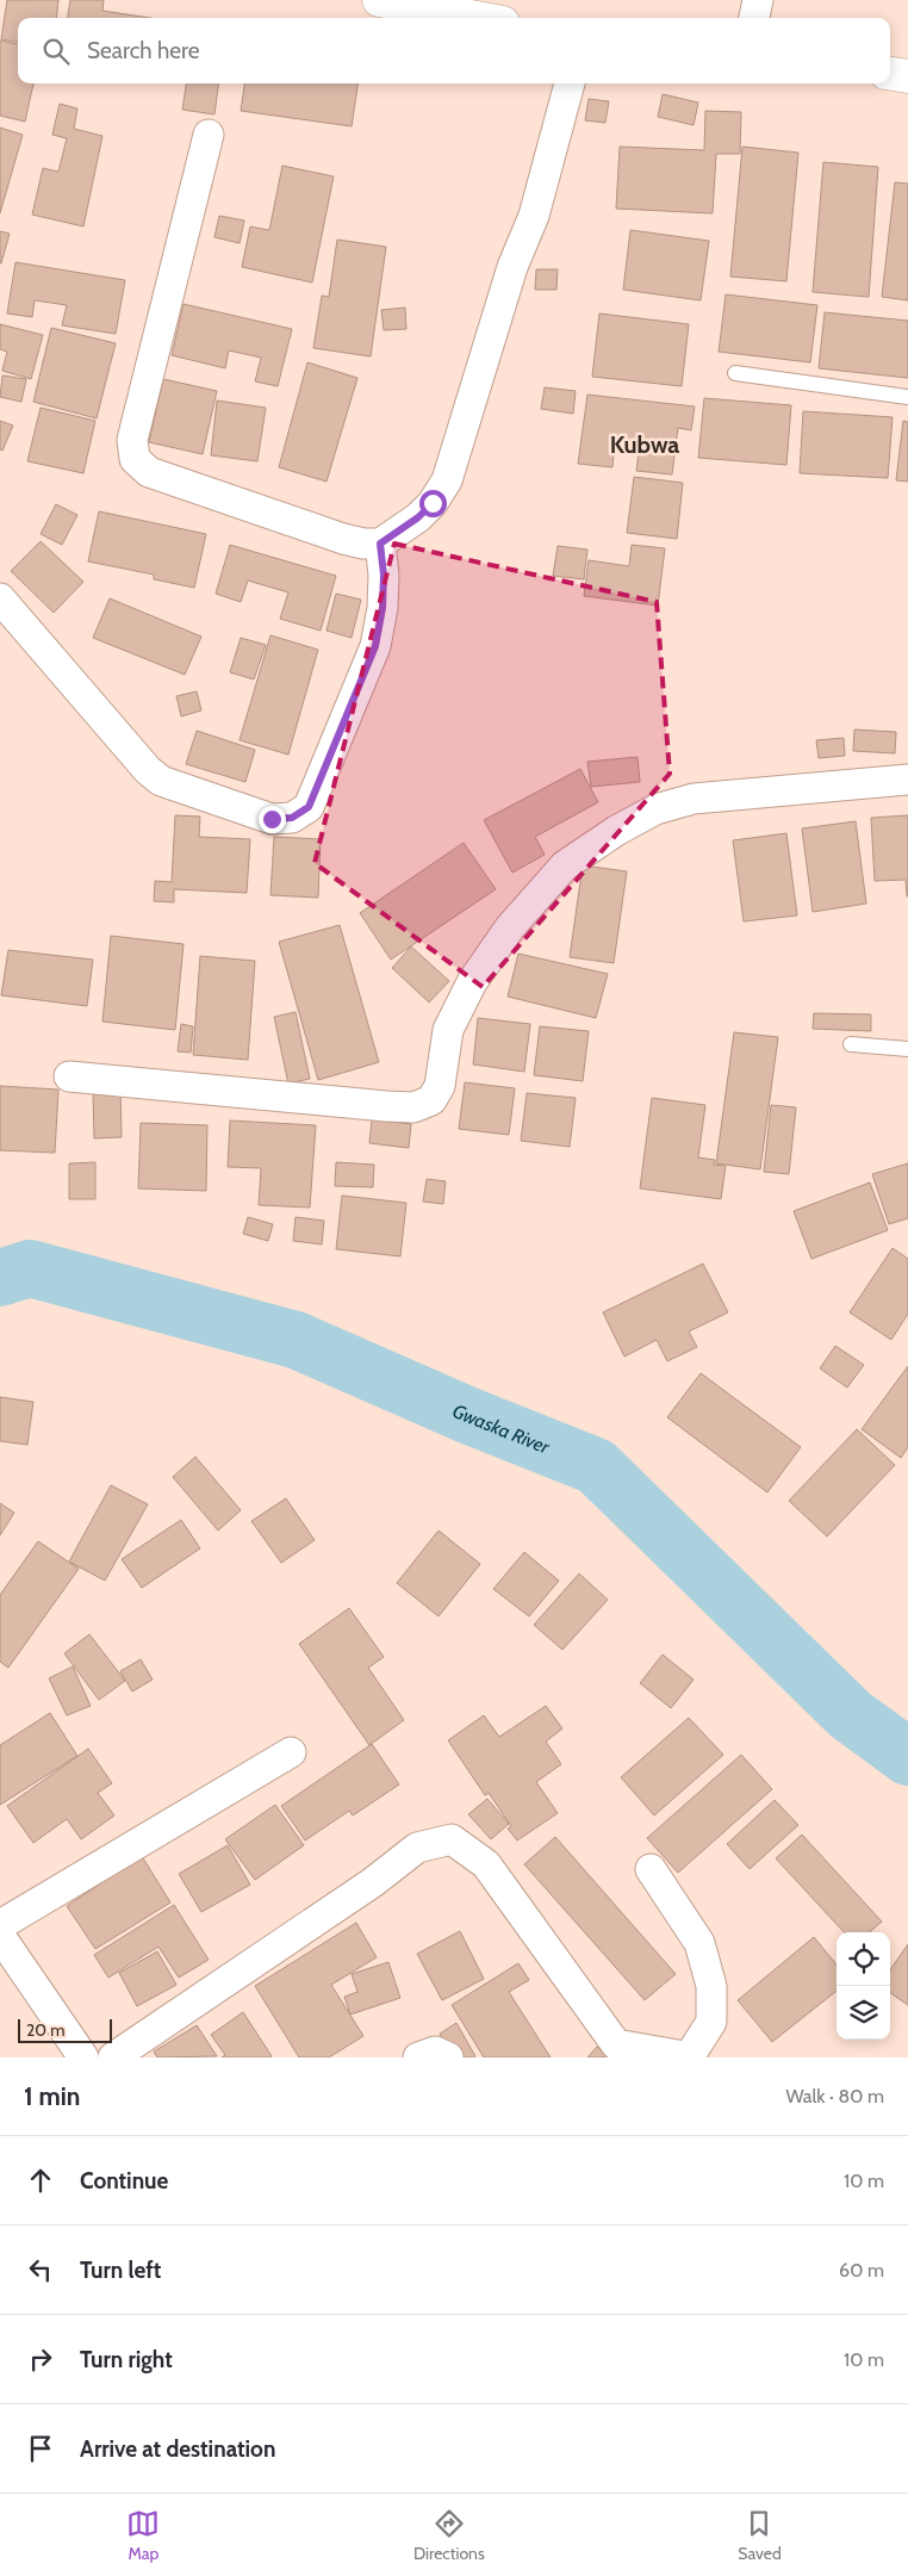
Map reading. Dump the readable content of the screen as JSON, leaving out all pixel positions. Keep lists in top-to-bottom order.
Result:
{
  "districts": ["Kubwa"],
  "water": ["Gwaska River"],
  "scale_bar": "20 m",
  "page": {
    "search": "Search here",
    "scale": "20 m",
    "heading": ["1 min", "Walk · 80 m"],
    "list": [
      ["Continue", "10 m"],
      ["Turn left", "60 m"],
      ["Turn right", "10 m"],
      "Arrive at destination"
    ],
    "nav": ["Map", "Directions", "Saved"]
  }
}
